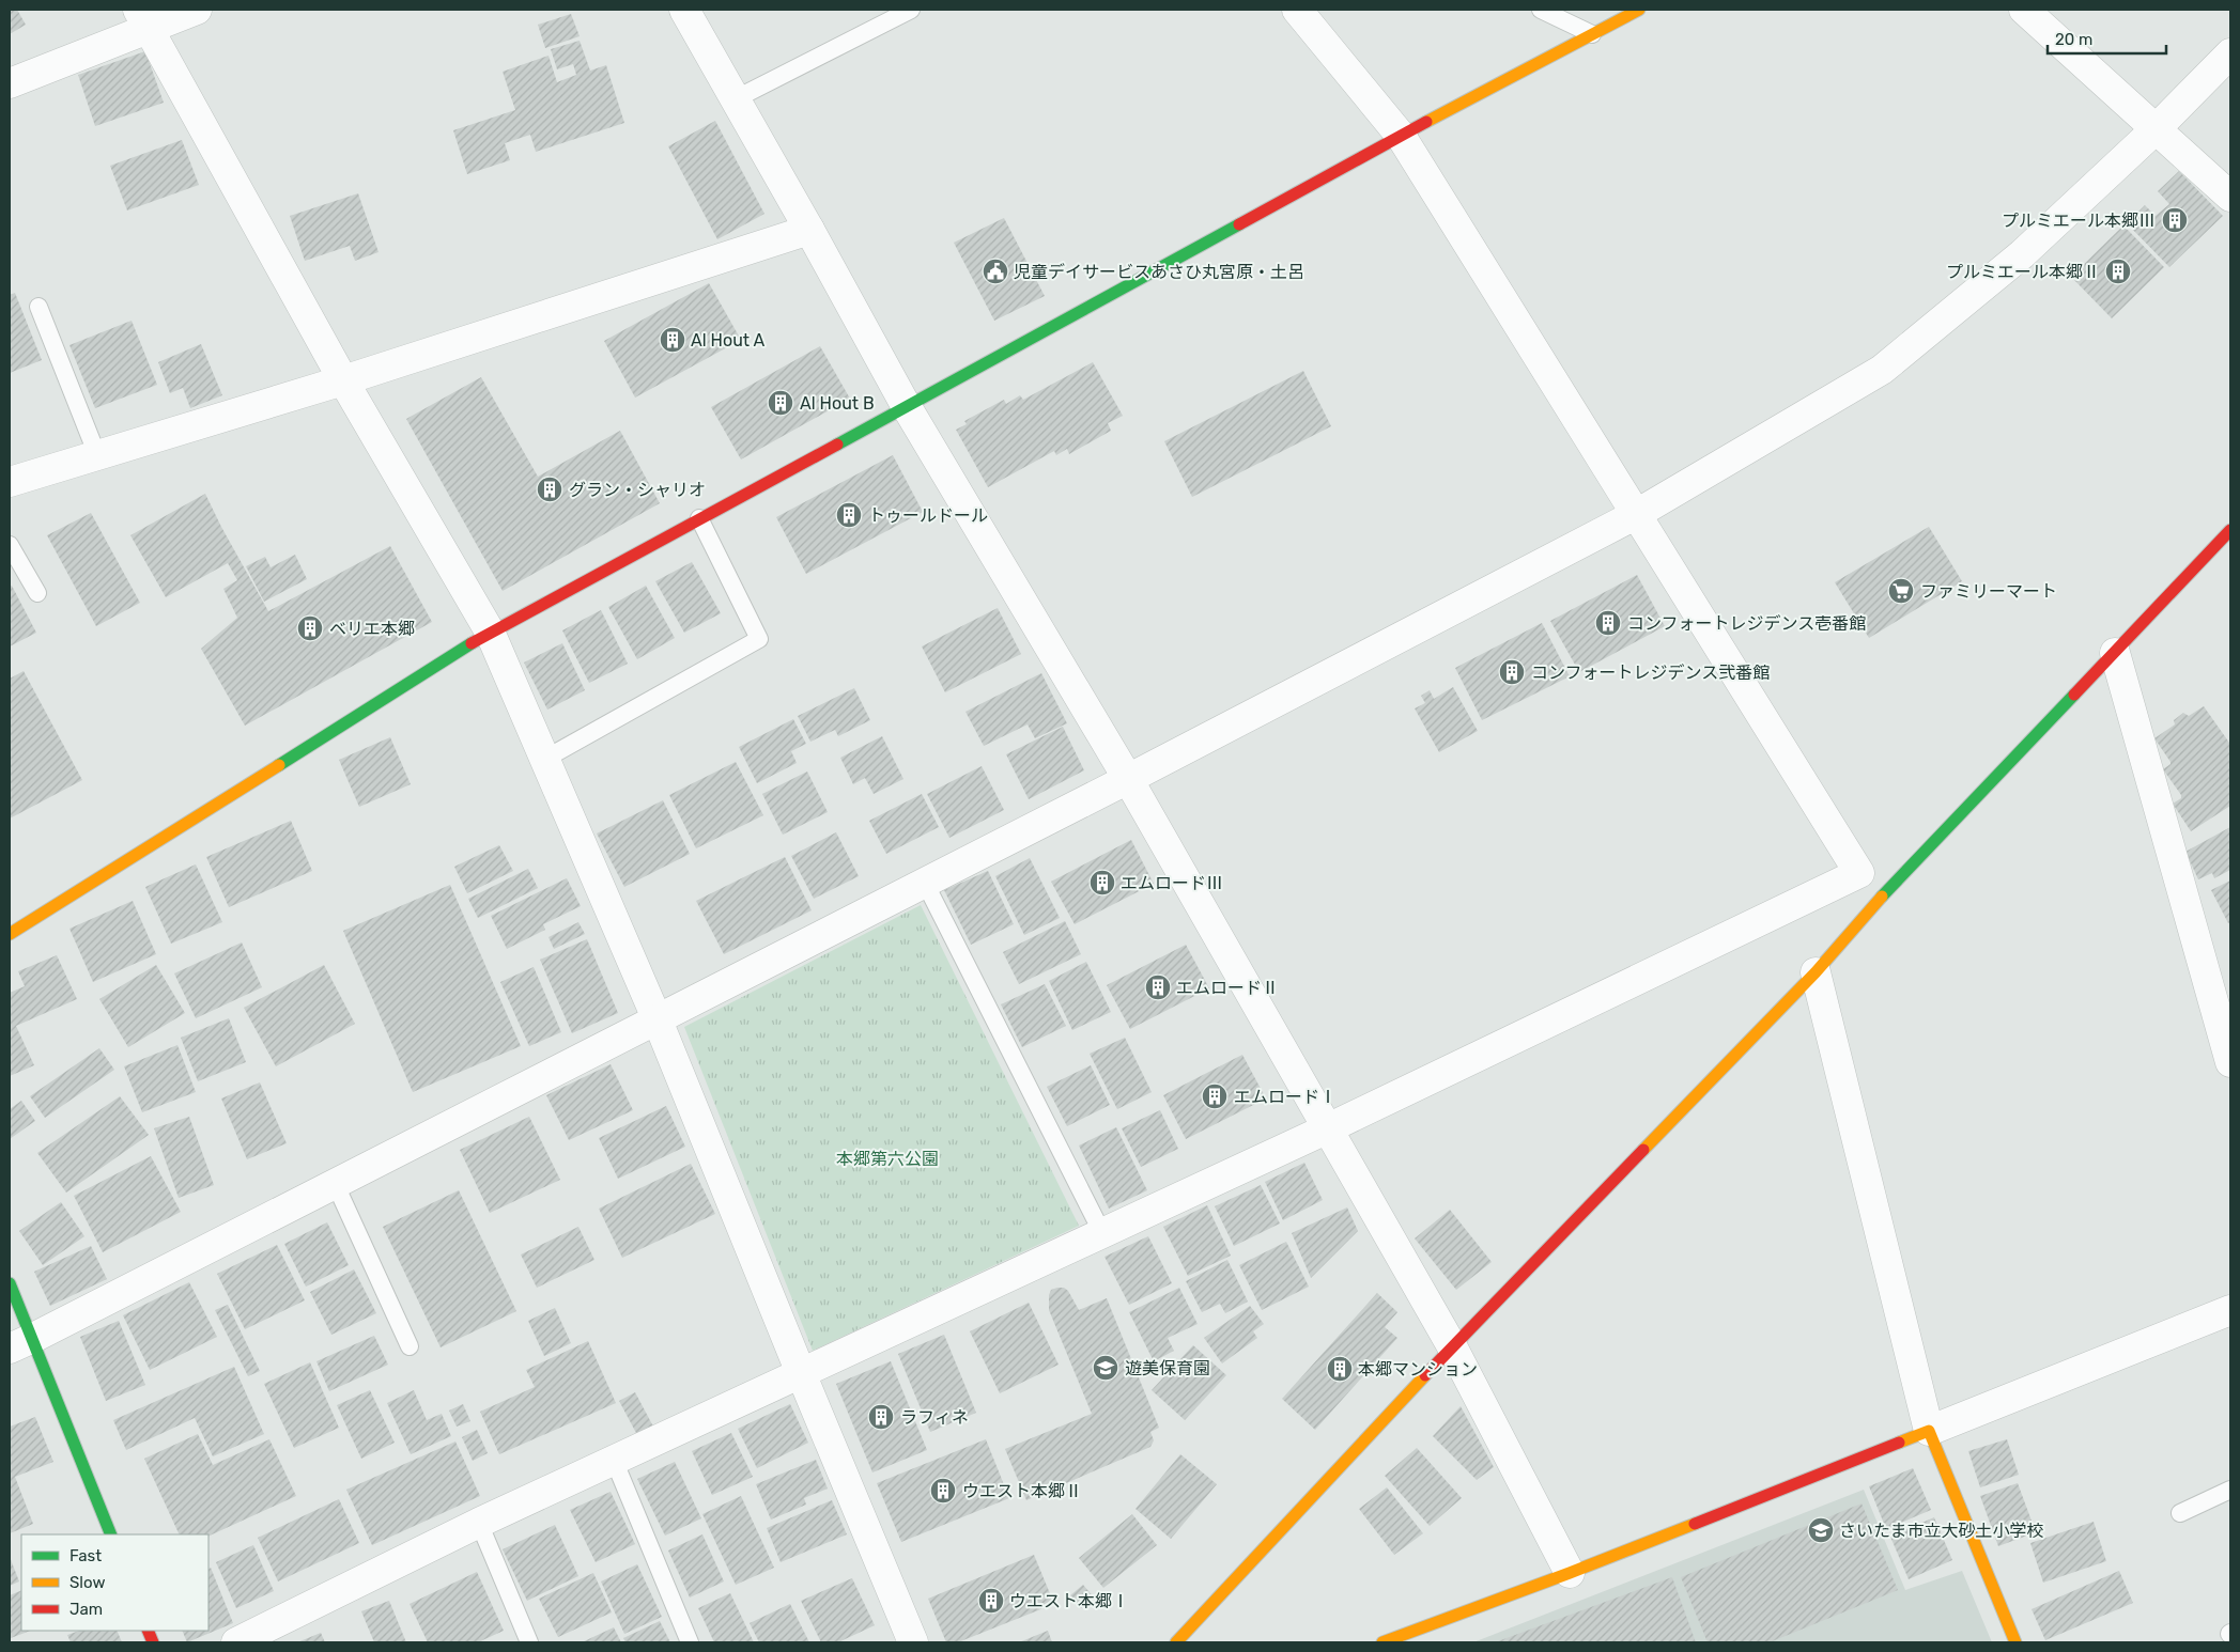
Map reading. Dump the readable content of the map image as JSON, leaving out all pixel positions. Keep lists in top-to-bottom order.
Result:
{
  "parks": ["本郷第六公園"],
  "places": {
    "building": [
      "プルミエール本郷Ⅲ",
      "プルミエール本郷Ⅱ",
      "Al Hout A",
      "Al Hout B",
      "グラン・シャリオ",
      "トゥールドール",
      "コンフォートレジデンス壱番館",
      "ベリエ本郷",
      "コンフォートレジデンス弐番館",
      "エムロードⅢ",
      "エムロードⅡ",
      "エムロードⅠ",
      "本郷マンション",
      "ラフィネ",
      "ウエスト本郷Ⅱ",
      "ウエスト本郷Ⅰ"
    ],
    "public building": ["児童デイサービスあさひ丸宮原・土呂"],
    "supermarket": ["ファミリーマート"],
    "school or university": ["遊美保育園", "さいたま市立大砂土小学校"]
  },
  "legend": ["Fast", "Slow", "Jam"],
  "scale_bar": "20 m"
}
